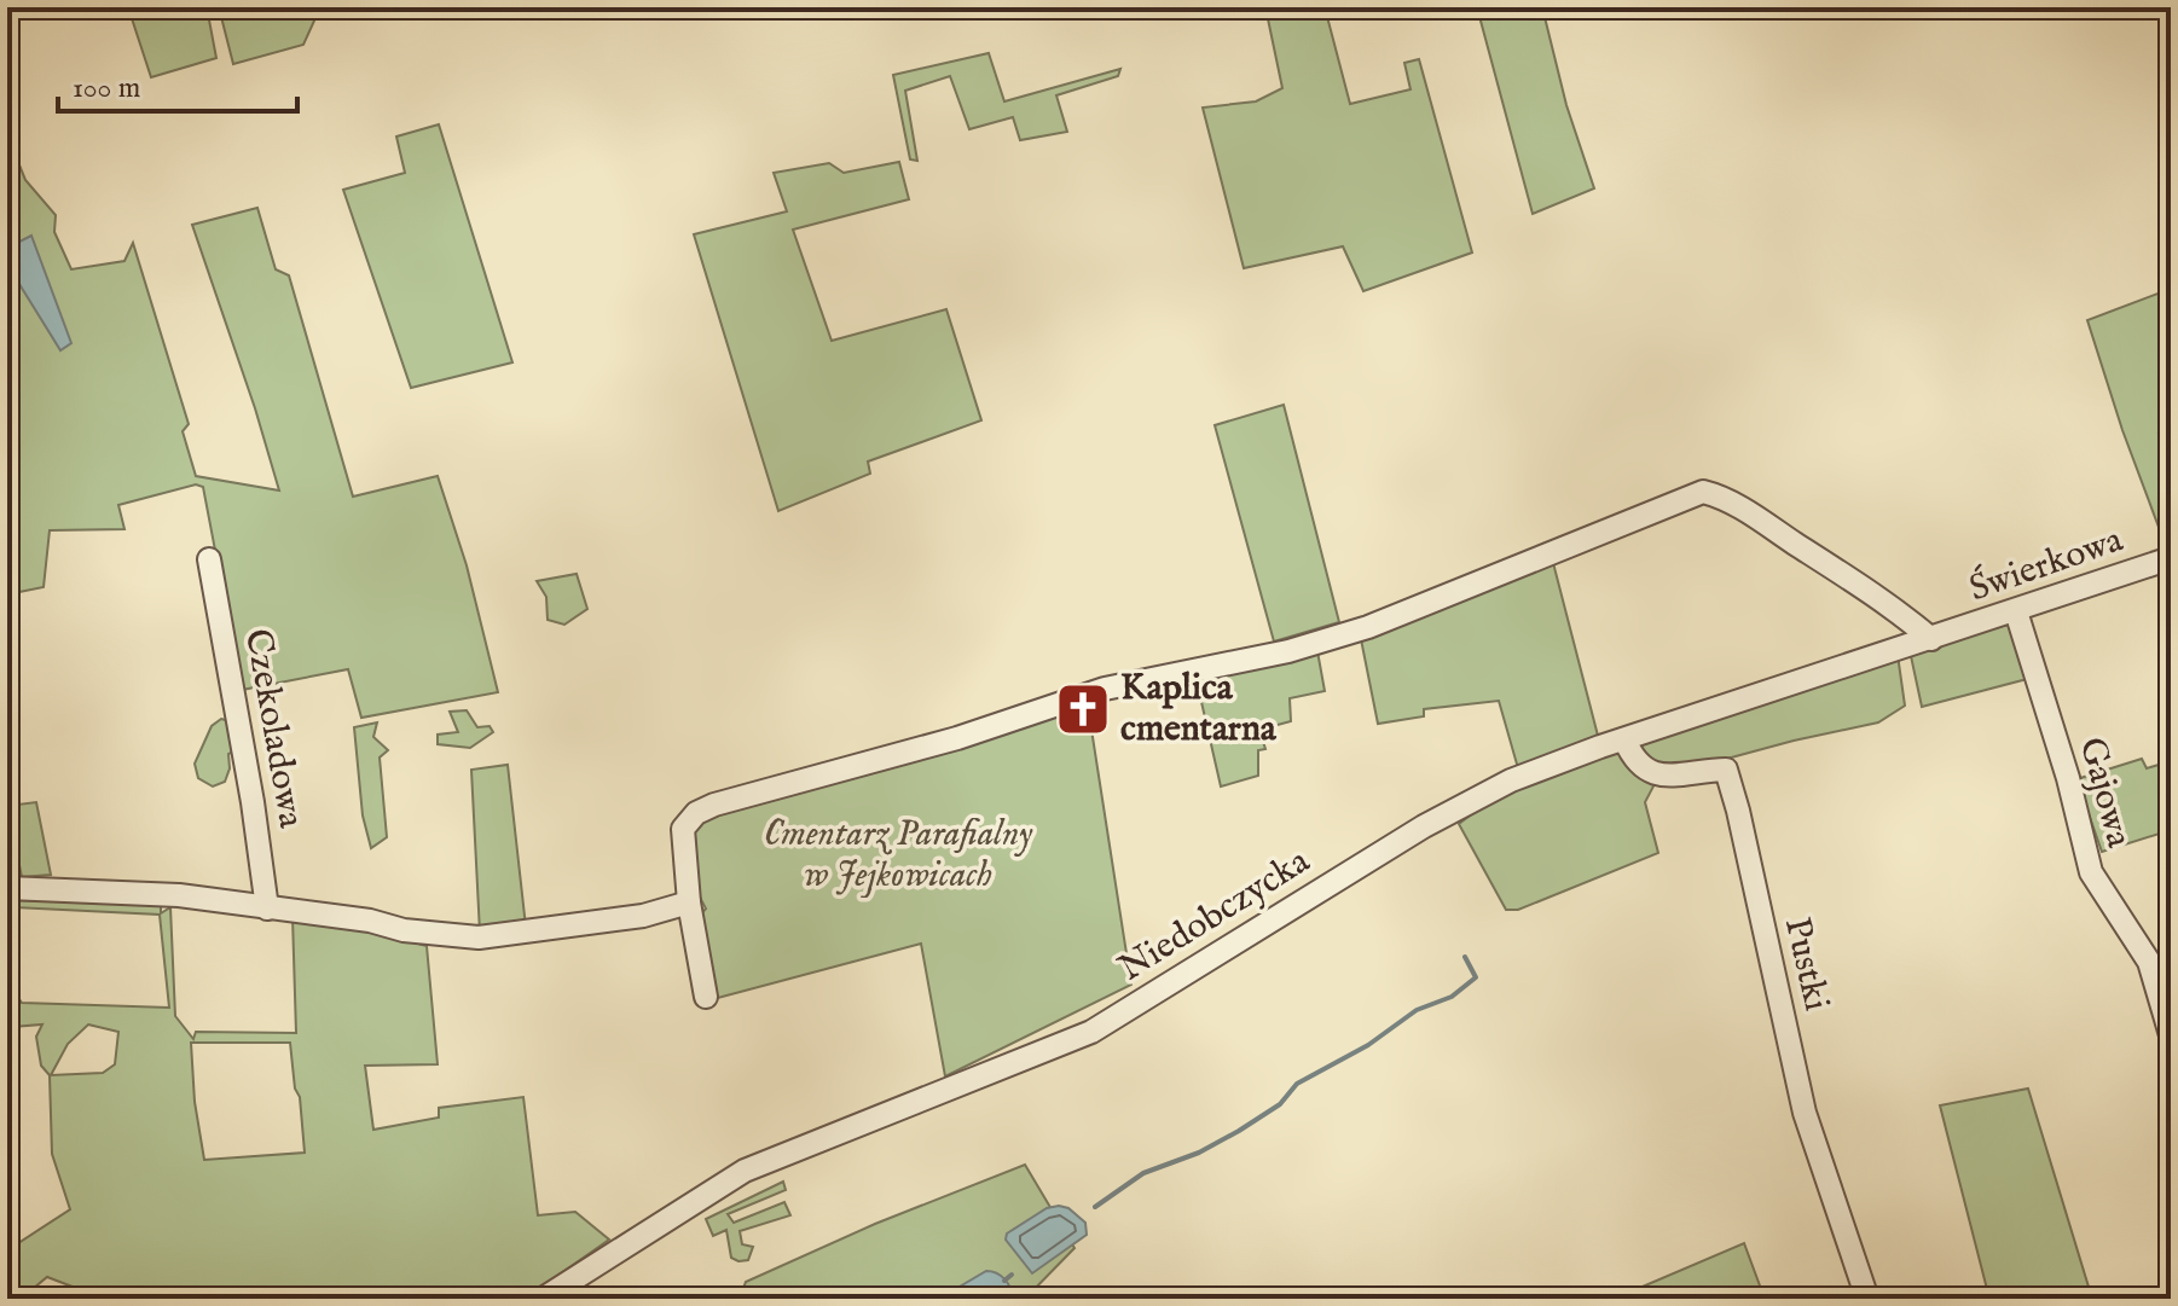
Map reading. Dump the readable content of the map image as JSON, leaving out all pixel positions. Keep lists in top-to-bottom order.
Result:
{
  "streets": {
    "street": [
      "Świerkowa",
      "Czekoladowa",
      "Gajowa",
      "Niedobczycka",
      "Pustki"
    ]
  },
  "crossings": [
    ["Świerkowa", "Gajowa"],
    ["Świerkowa", "Niedobczycka"],
    ["Niedobczycka", "Pustki"]
  ],
  "parks": ["Cmentarz Parafialny w Jejkowicach"],
  "places": {
    "church": ["Kaplica cmentarna"]
  },
  "scale_bar": "100 m"
}
